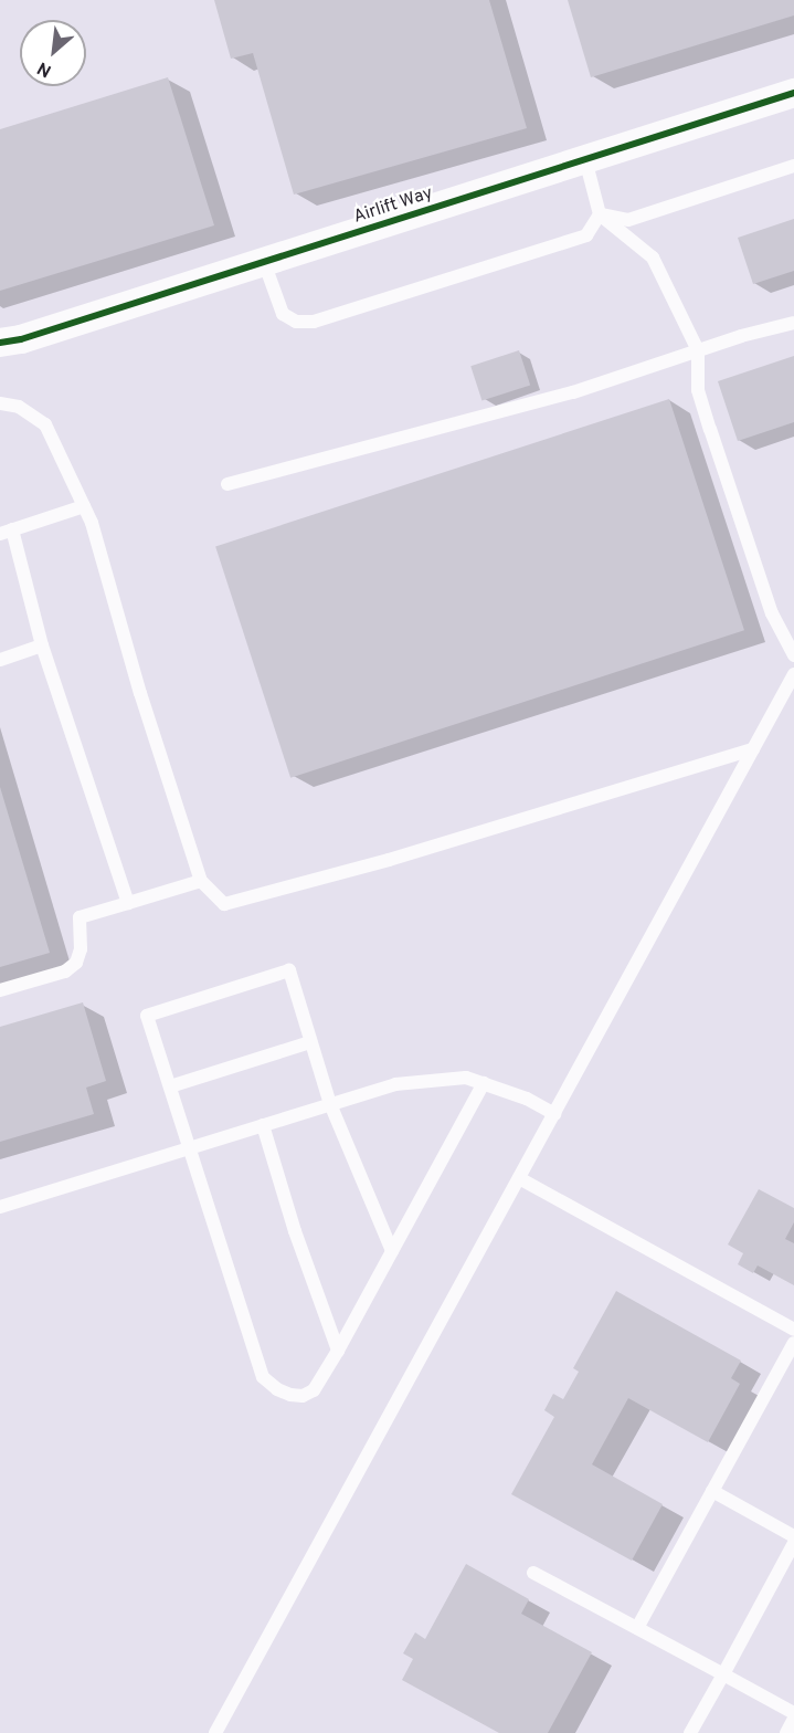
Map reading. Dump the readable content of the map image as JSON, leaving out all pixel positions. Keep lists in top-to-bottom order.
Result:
{
  "streets": {
    "street": ["Airlift Way"]
  },
  "north": "bottom left"
}
